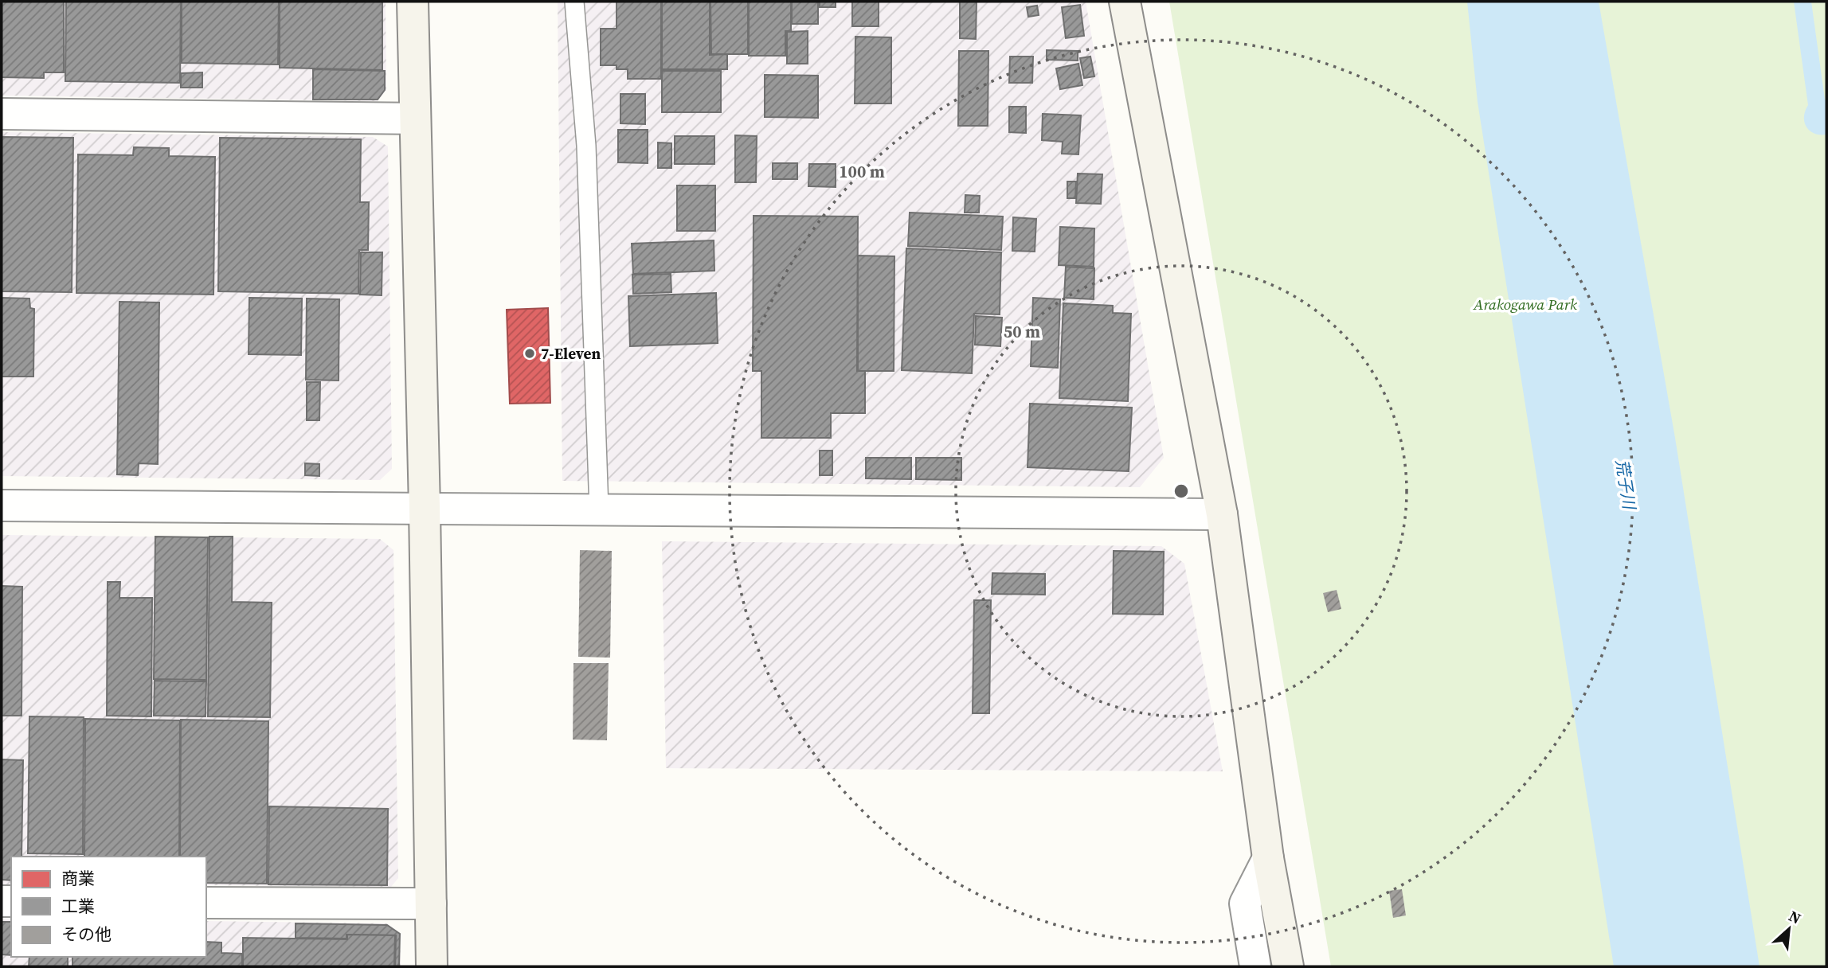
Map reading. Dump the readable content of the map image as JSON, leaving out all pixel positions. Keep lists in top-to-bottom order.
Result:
{
  "water": ["荒子川"],
  "parks": ["Arakogawa Park"],
  "places": ["7-Eleven"],
  "legend": ["商業", "工業", "その他"],
  "north": "top right",
  "rings": ["100 m", "50 m"]
}
